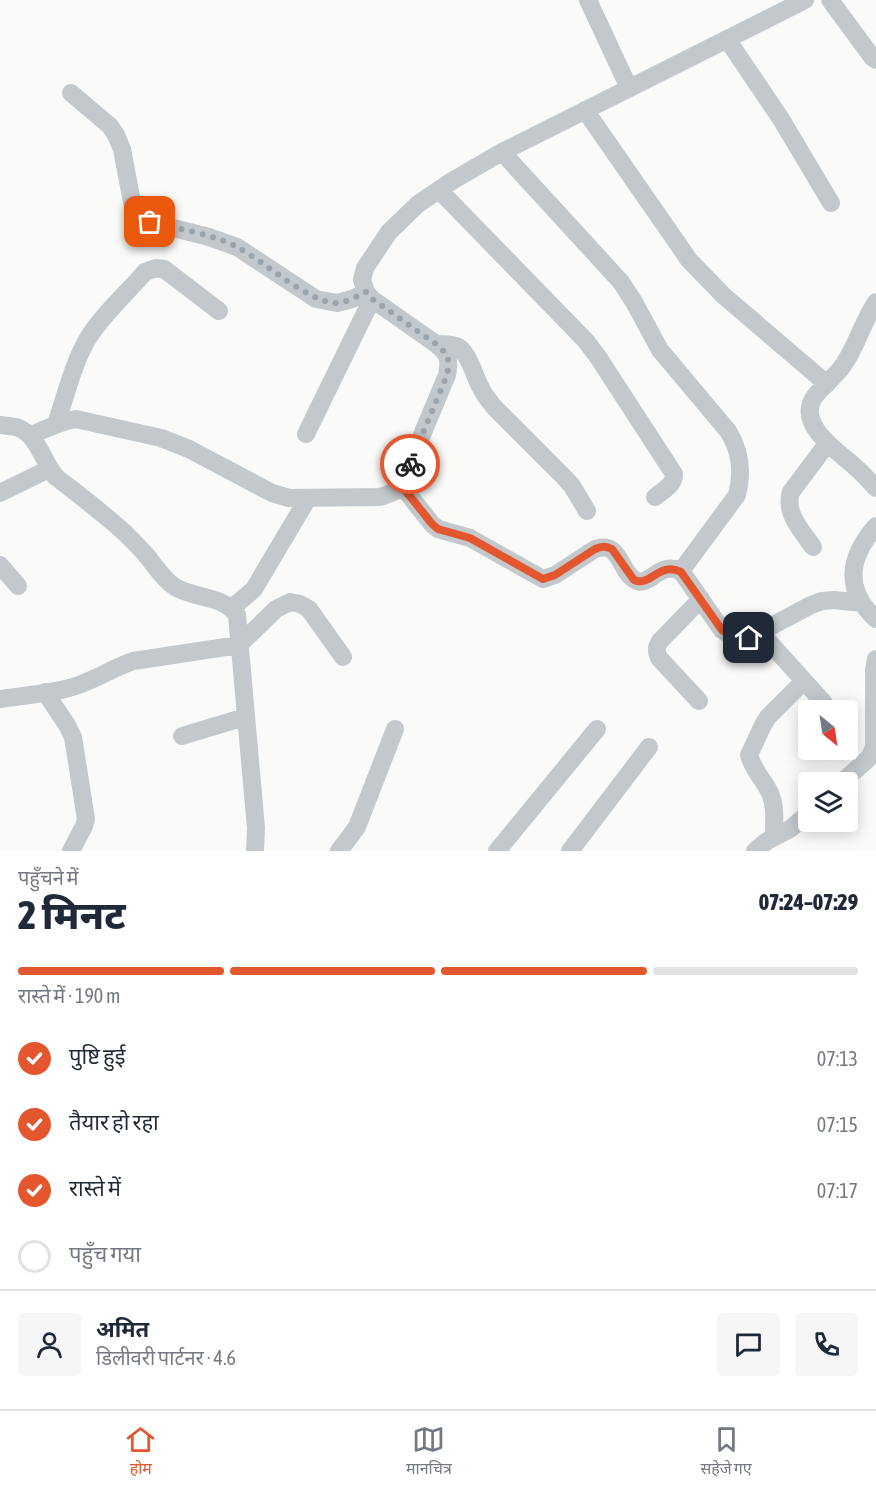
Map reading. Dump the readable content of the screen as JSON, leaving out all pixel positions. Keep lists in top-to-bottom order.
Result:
{
  "north": "bottom right",
  "page": {
    "heading": ["2 मिनट", "पहुँचने में", "07:24–07:29"],
    "panel": ["अमित", "डिलीवरी पार्टनर · 4.6"],
    "bar": "रास्ते में · 190 m",
    "list": [
      ["पुष्टि हुई", "07:13"],
      ["तैयार हो रहा", "07:15"],
      ["रास्ते में", "07:17"],
      "पहुँच गया"
    ],
    "tabs": ["होम", "मानचित्र", "सहेजे गए"]
  }
}
